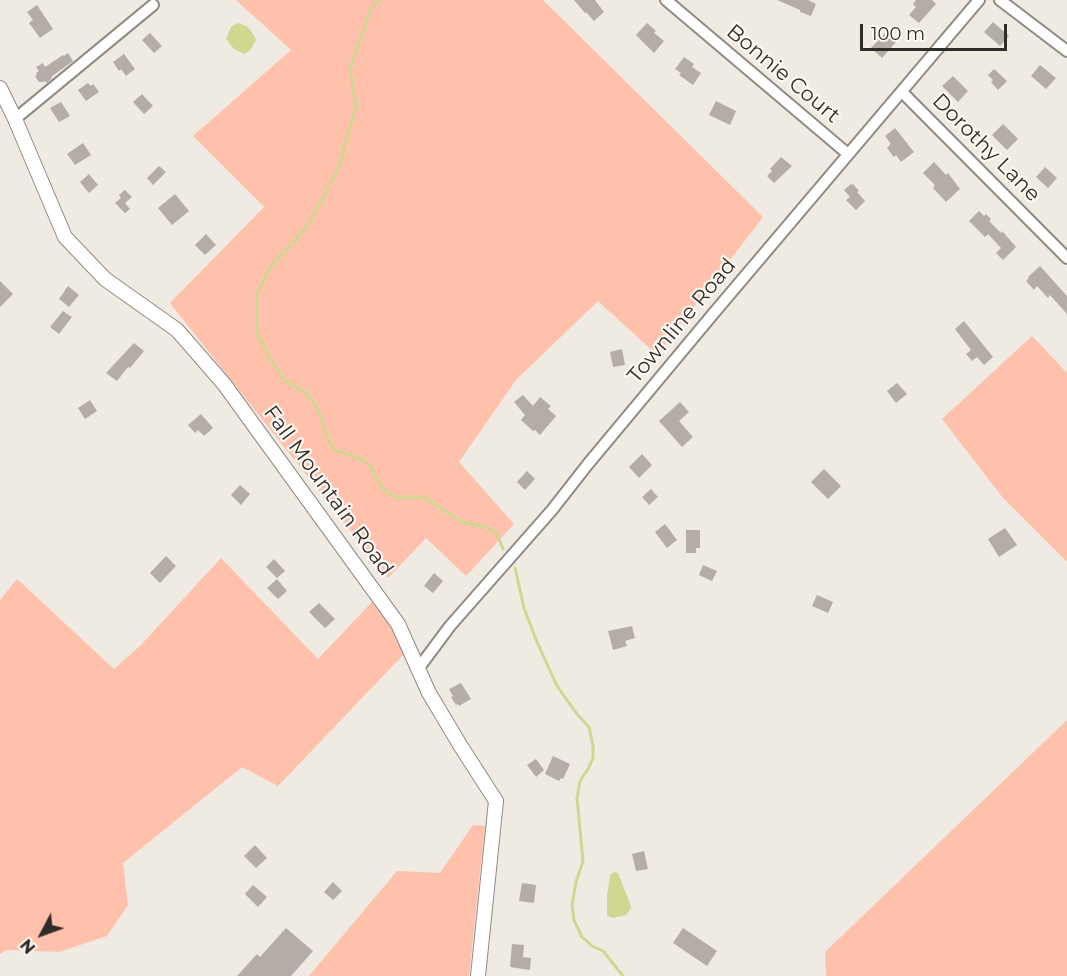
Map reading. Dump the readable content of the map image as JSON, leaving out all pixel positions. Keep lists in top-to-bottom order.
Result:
{
  "streets": {
    "main road": ["Fall Mountain Road"],
    "street": ["Bonnie Court", "Dorothy Lane", "Townline Road"]
  },
  "crossings": [
    ["Bonnie Court", "Townline Road"],
    ["Dorothy Lane", "Townline Road"],
    ["Townline Road", "Fall Mountain Road"]
  ],
  "scale_bar": "100 m",
  "north": "bottom left"
}
